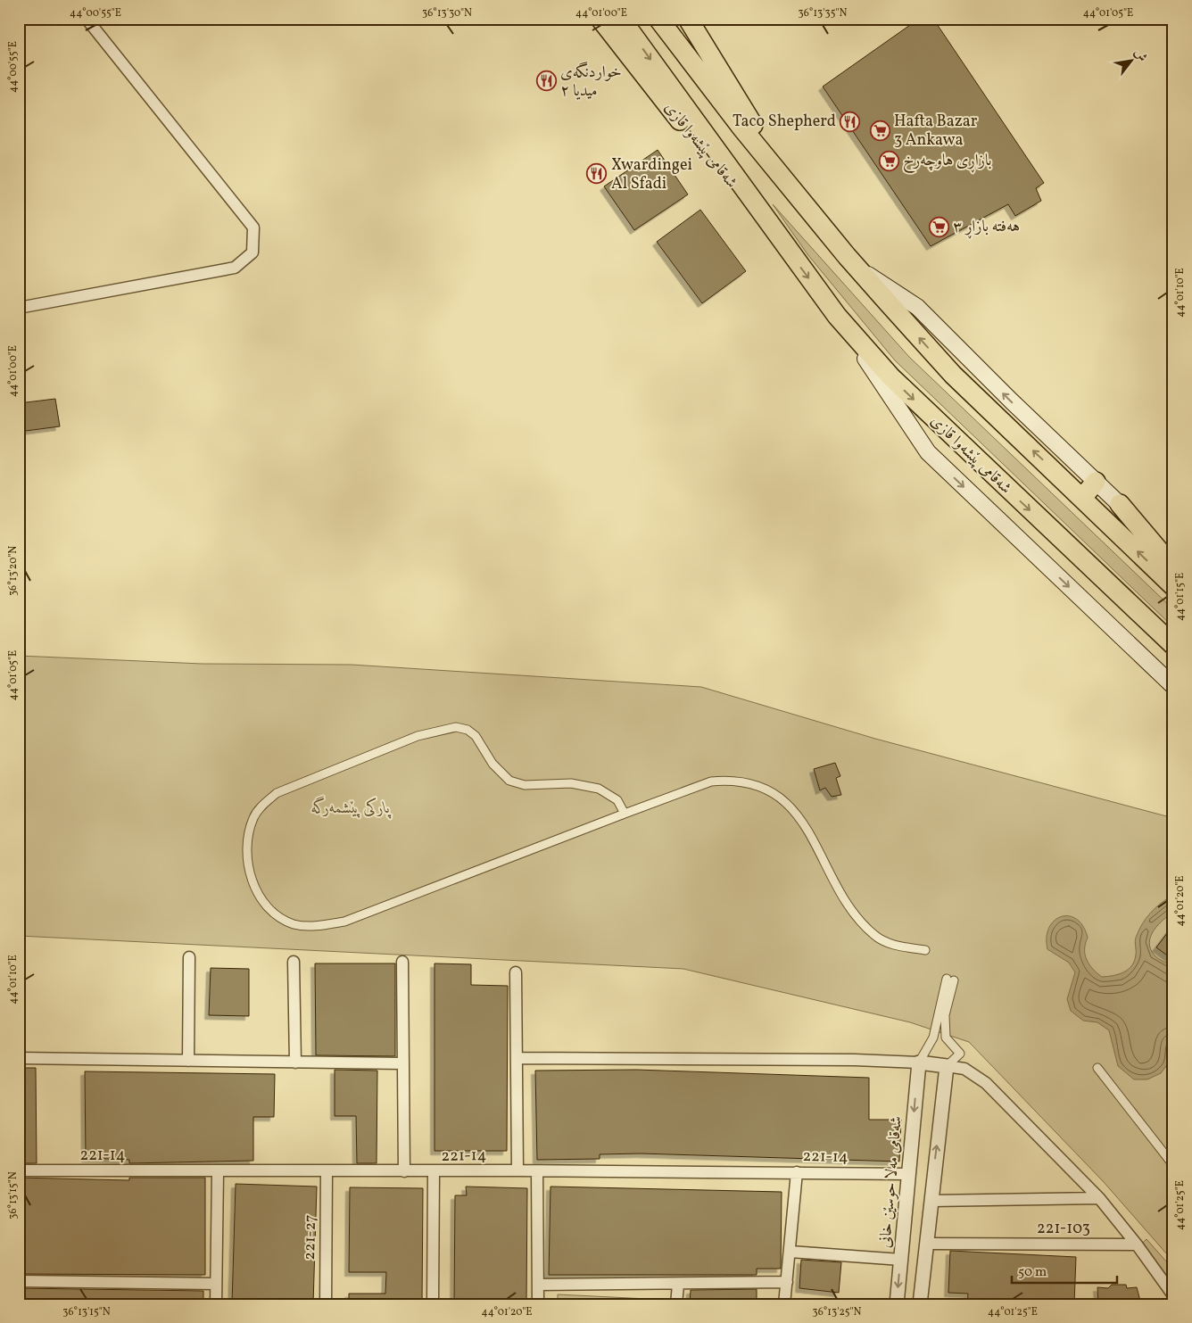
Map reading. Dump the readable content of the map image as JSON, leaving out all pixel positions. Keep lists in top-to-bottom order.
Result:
{
  "streets": {
    "highway": ["شەقامی پێشەوا قازی"],
    "street": [
      "221-14",
      "شەقامی مەلا حوسێن خانی",
      "221-103",
      "221-27"
    ]
  },
  "crossings": [
    ["221-14", "شەقامی مەلا حوسێن خانی"],
    ["221-14", "221-27"]
  ],
  "parks": ["پارکی پێشمەرگە"],
  "places": {
    "restaurant": ["خواردنگەی میدیا ٢", "Taco Shepherd", "Xwardingei Al Sfadi"],
    "supermarket": ["Hafta Bazar 3 Ankawa", "بازاڕی هاوچەرخ", "هەفتە بازاڕ ٣"]
  },
  "scale_bar": "50 m",
  "north": "top right",
  "coordinates": [
    "44°00'55\"E",
    "36°13'30\"N",
    "44°01'00\"E",
    "36°13'35\"N",
    "44°01'05\"E",
    "44°01'10\"E",
    "36°13'20\"N",
    "44°01'15\"E",
    "44°01'20\"E",
    "36°13'15\"N",
    "44°01'25\"E",
    "36°13'25\"N"
  ]
}
